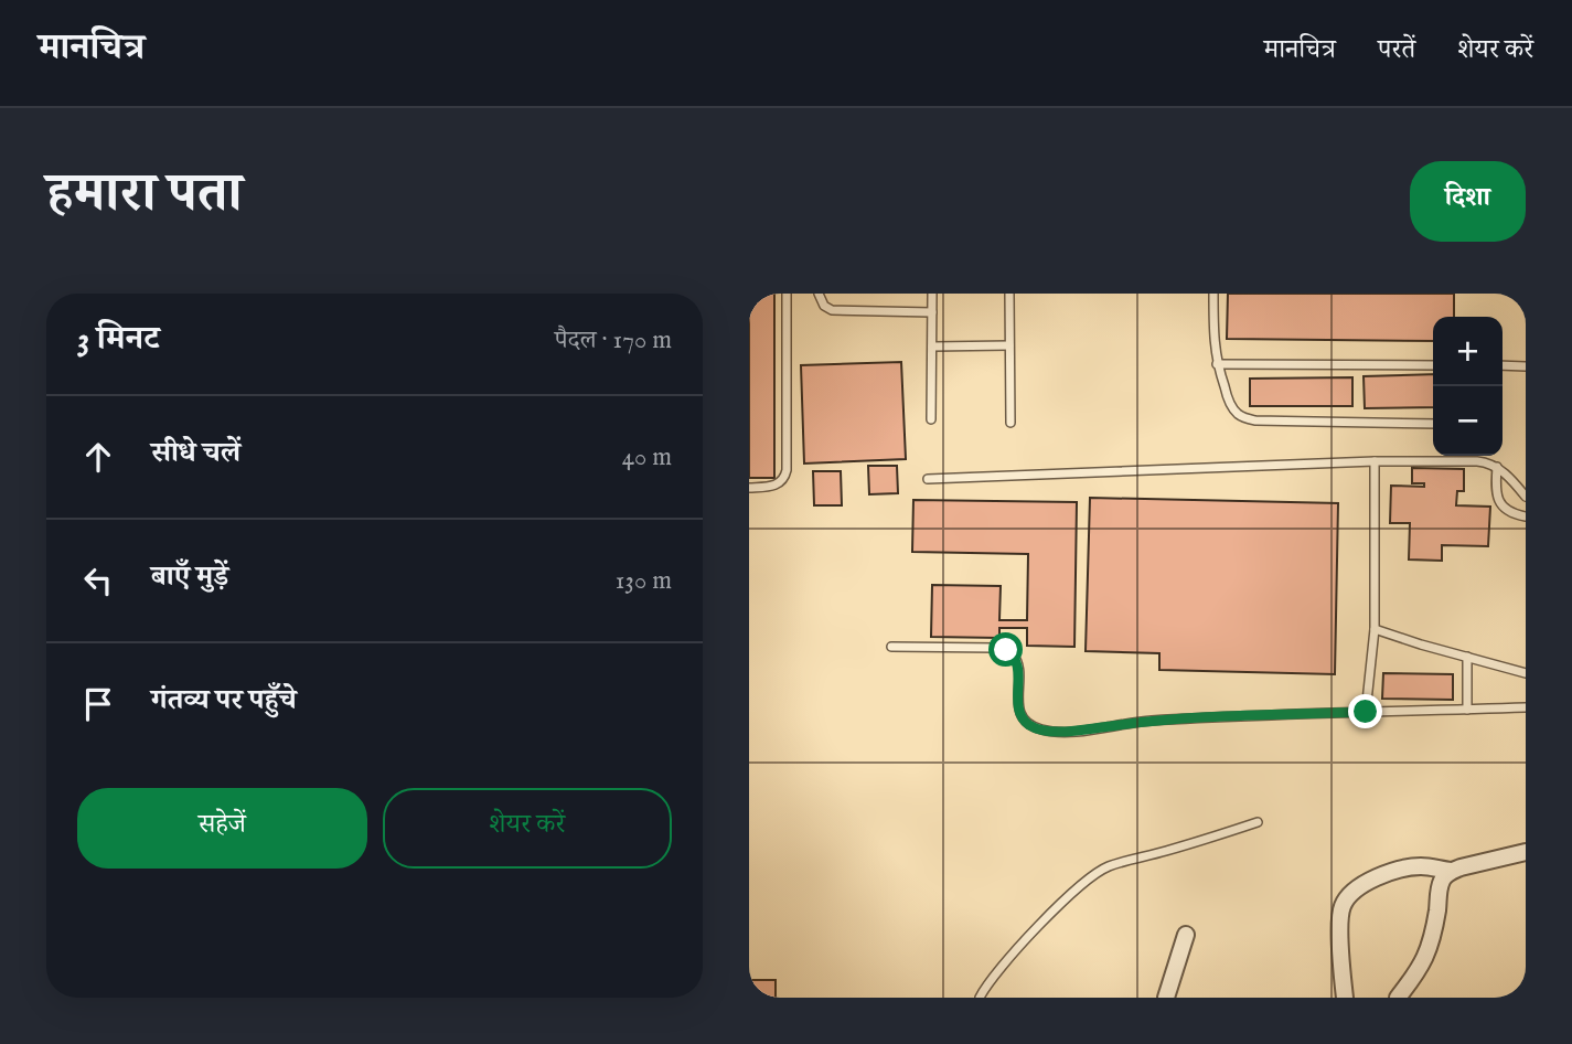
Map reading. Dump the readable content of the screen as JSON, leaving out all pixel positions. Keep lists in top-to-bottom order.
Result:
{
  "page": {
    "header": "मानचित्र",
    "nav": ["मानचित्र", "परतें", "शेयर करें"],
    "title": "हमारा पता",
    "buttons": [
      "दिशा",
      ["सहेजें", "शेयर करें"]
    ],
    "heading": ["3 मिनट", "पैदल · 170 m"],
    "map_buttons": ["+", "−"],
    "list": [
      ["सीधे चलें", "40 m"],
      ["बाएँ मुड़ें", "130 m"],
      "गंतव्य पर पहुँचे"
    ]
  }
}
